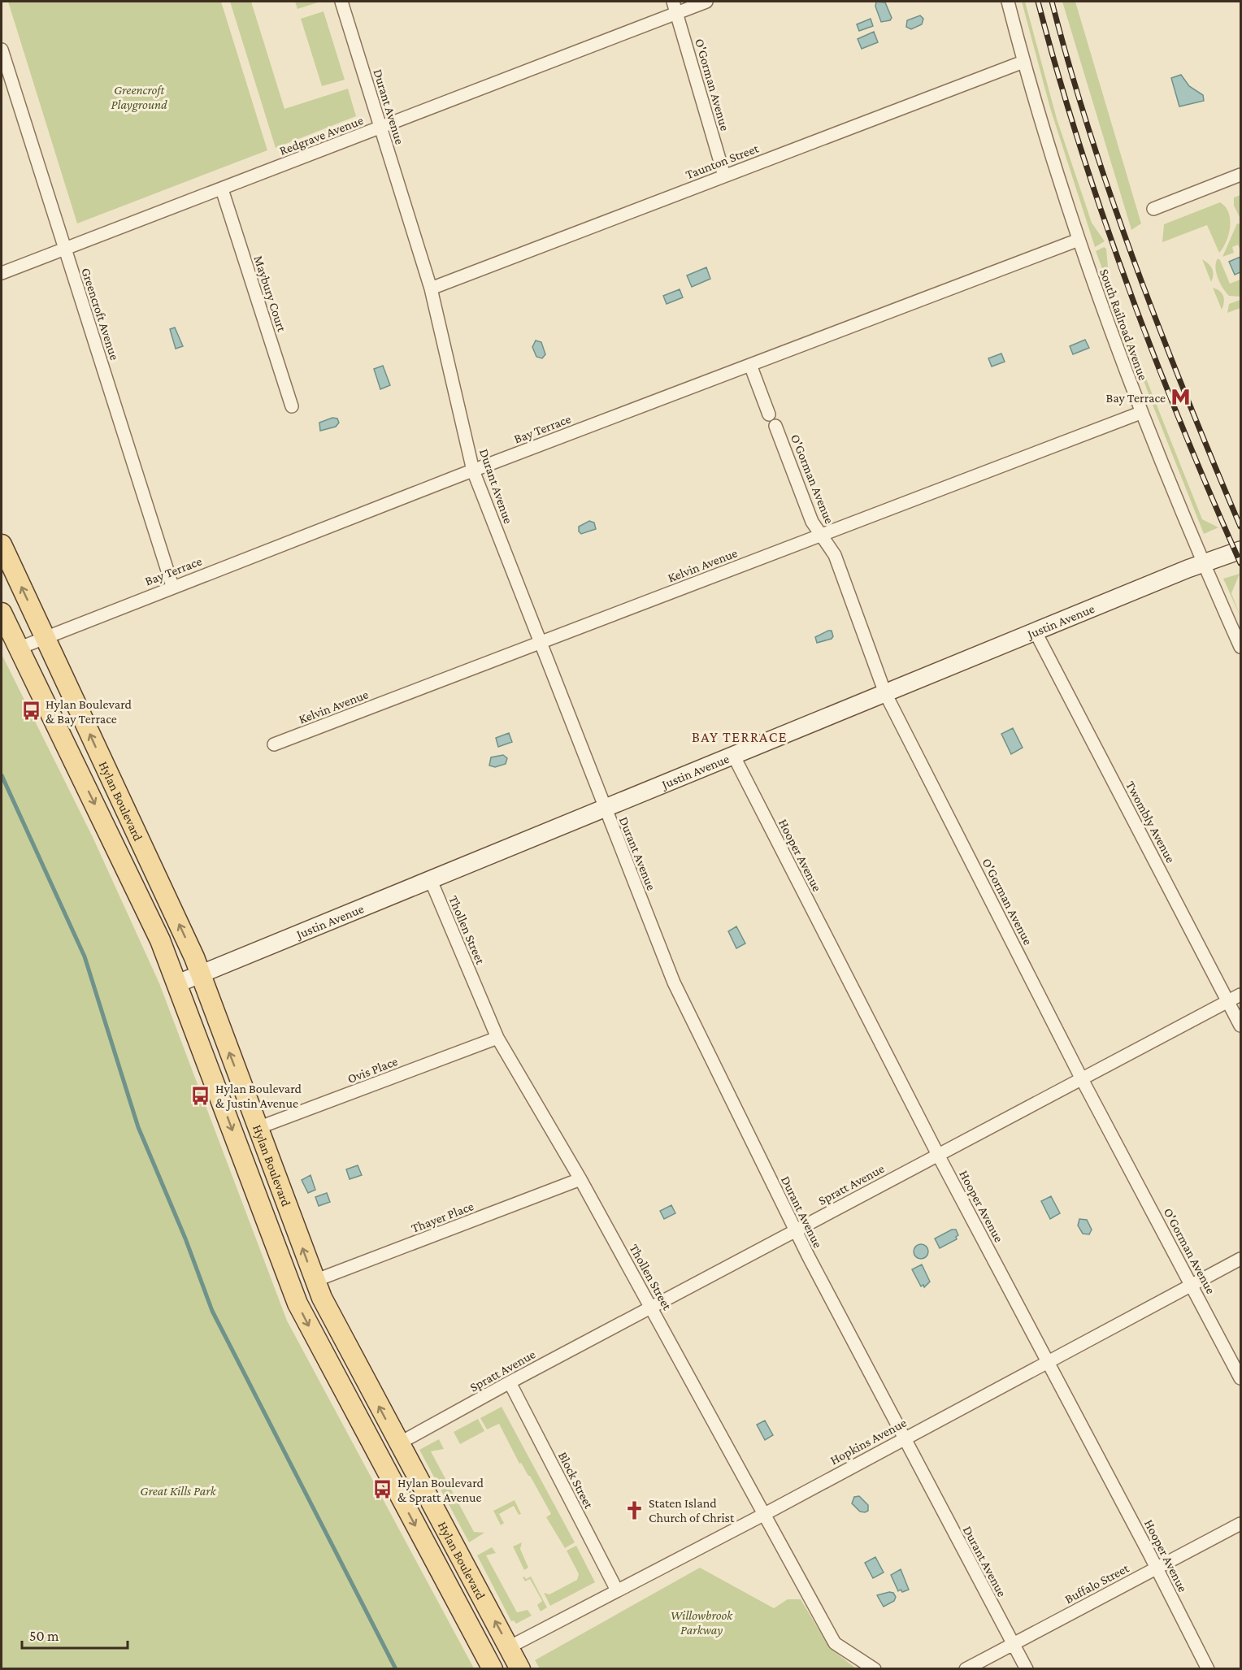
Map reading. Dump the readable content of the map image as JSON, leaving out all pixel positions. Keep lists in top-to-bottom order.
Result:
{
  "streets": {
    "main road": ["Hylan Boulevard"],
    "street": [
      "O'Gorman Avenue",
      "Durant Avenue",
      "Redgrave Avenue",
      "Taunton Street",
      "Maybury Court",
      "Greencroft Avenue",
      "South Railroad Avenue",
      "Bay Terrace",
      "Kelvin Avenue",
      "Justin Avenue",
      "Twombly Avenue",
      "Hooper Avenue",
      "Thollen Street",
      "Ovis Place",
      "Spratt Avenue",
      "Thayer Place",
      "Hopkins Avenue",
      "Block Street",
      "Buffalo Street"
    ]
  },
  "crossings": [
    ["O'Gorman Avenue", "Redgrave Avenue"],
    ["O'Gorman Avenue", "Taunton Street"],
    ["O'Gorman Avenue", "Kelvin Avenue"],
    ["O'Gorman Avenue", "Justin Avenue"],
    ["O'Gorman Avenue", "Spratt Avenue"],
    ["O'Gorman Avenue", "Hopkins Avenue"],
    ["Durant Avenue", "Redgrave Avenue"],
    ["Durant Avenue", "Taunton Street"],
    ["Durant Avenue", "Bay Terrace"],
    ["Durant Avenue", "Kelvin Avenue"],
    ["Durant Avenue", "Justin Avenue"],
    ["Durant Avenue", "Spratt Avenue"],
    ["Durant Avenue", "Hopkins Avenue"],
    ["Durant Avenue", "Buffalo Street"],
    ["Redgrave Avenue", "Maybury Court"],
    ["Redgrave Avenue", "Greencroft Avenue"],
    ["Taunton Street", "South Railroad Avenue"],
    ["Greencroft Avenue", "Bay Terrace"],
    ["South Railroad Avenue", "Bay Terrace"],
    ["South Railroad Avenue", "Kelvin Avenue"],
    ["South Railroad Avenue", "Justin Avenue"],
    ["Bay Terrace", "Hylan Boulevard"],
    ["Justin Avenue", "Hylan Boulevard"],
    ["Justin Avenue", "Twombly Avenue"],
    ["Justin Avenue", "Hooper Avenue"],
    ["Justin Avenue", "Thollen Street"],
    ["Hylan Boulevard", "Ovis Place"],
    ["Hylan Boulevard", "Spratt Avenue"],
    ["Hylan Boulevard", "Thayer Place"],
    ["Hylan Boulevard", "Hopkins Avenue"],
    ["Twombly Avenue", "Spratt Avenue"],
    ["Hooper Avenue", "Spratt Avenue"],
    ["Hooper Avenue", "Hopkins Avenue"],
    ["Hooper Avenue", "Buffalo Street"],
    ["Thollen Street", "Ovis Place"],
    ["Thollen Street", "Spratt Avenue"],
    ["Thollen Street", "Thayer Place"],
    ["Thollen Street", "Hopkins Avenue"],
    ["Spratt Avenue", "Block Street"],
    ["Hopkins Avenue", "Block Street"]
  ],
  "districts": ["BAY TERRACE"],
  "parks": ["Greencroft Playground", "Great Kills Park", "Willowbrook Parkway"],
  "places": {
    "metro station": ["Bay Terrace"],
    "bus stop": ["Hylan Boulevard & Bay Terrace", "Hylan Boulevard & Justin Avenue", "Hylan Boulevard & Spratt Avenue"],
    "church": ["Staten Island Church of Christ"]
  },
  "scale_bar": "50 m"
}
